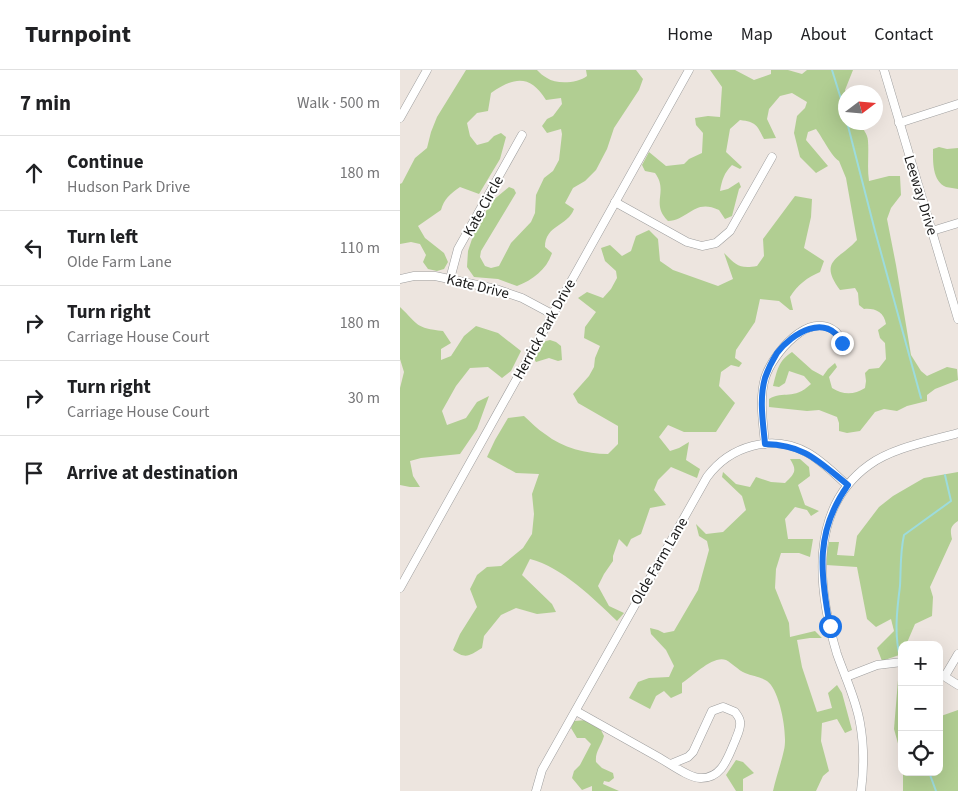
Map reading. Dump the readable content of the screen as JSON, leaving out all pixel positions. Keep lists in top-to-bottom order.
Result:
{
  "streets": {
    "street": [
      "Leeway Drive",
      "Kate Circle",
      "Kate Drive",
      "Herrick Park Drive",
      "Olde Farm Lane"
    ]
  },
  "crossings": [
    ["Kate Circle", "Kate Drive"],
    ["Kate Drive", "Herrick Park Drive"]
  ],
  "north": "right",
  "page": {
    "header": "Turnpoint",
    "nav": [
      "Home",
      "Map",
      "About",
      "Contact"
    ],
    "heading": ["7 min", "Walk · 500 m"],
    "list": [
      ["Continue", "Hudson Park Drive", "180 m"],
      ["Turn left", "Olde Farm Lane", "110 m"],
      ["Turn right", "Carriage House Court", "180 m"],
      ["Turn right", "Carriage House Court", "30 m"],
      "Arrive at destination"
    ],
    "map_buttons": ["+", "−"]
  }
}
